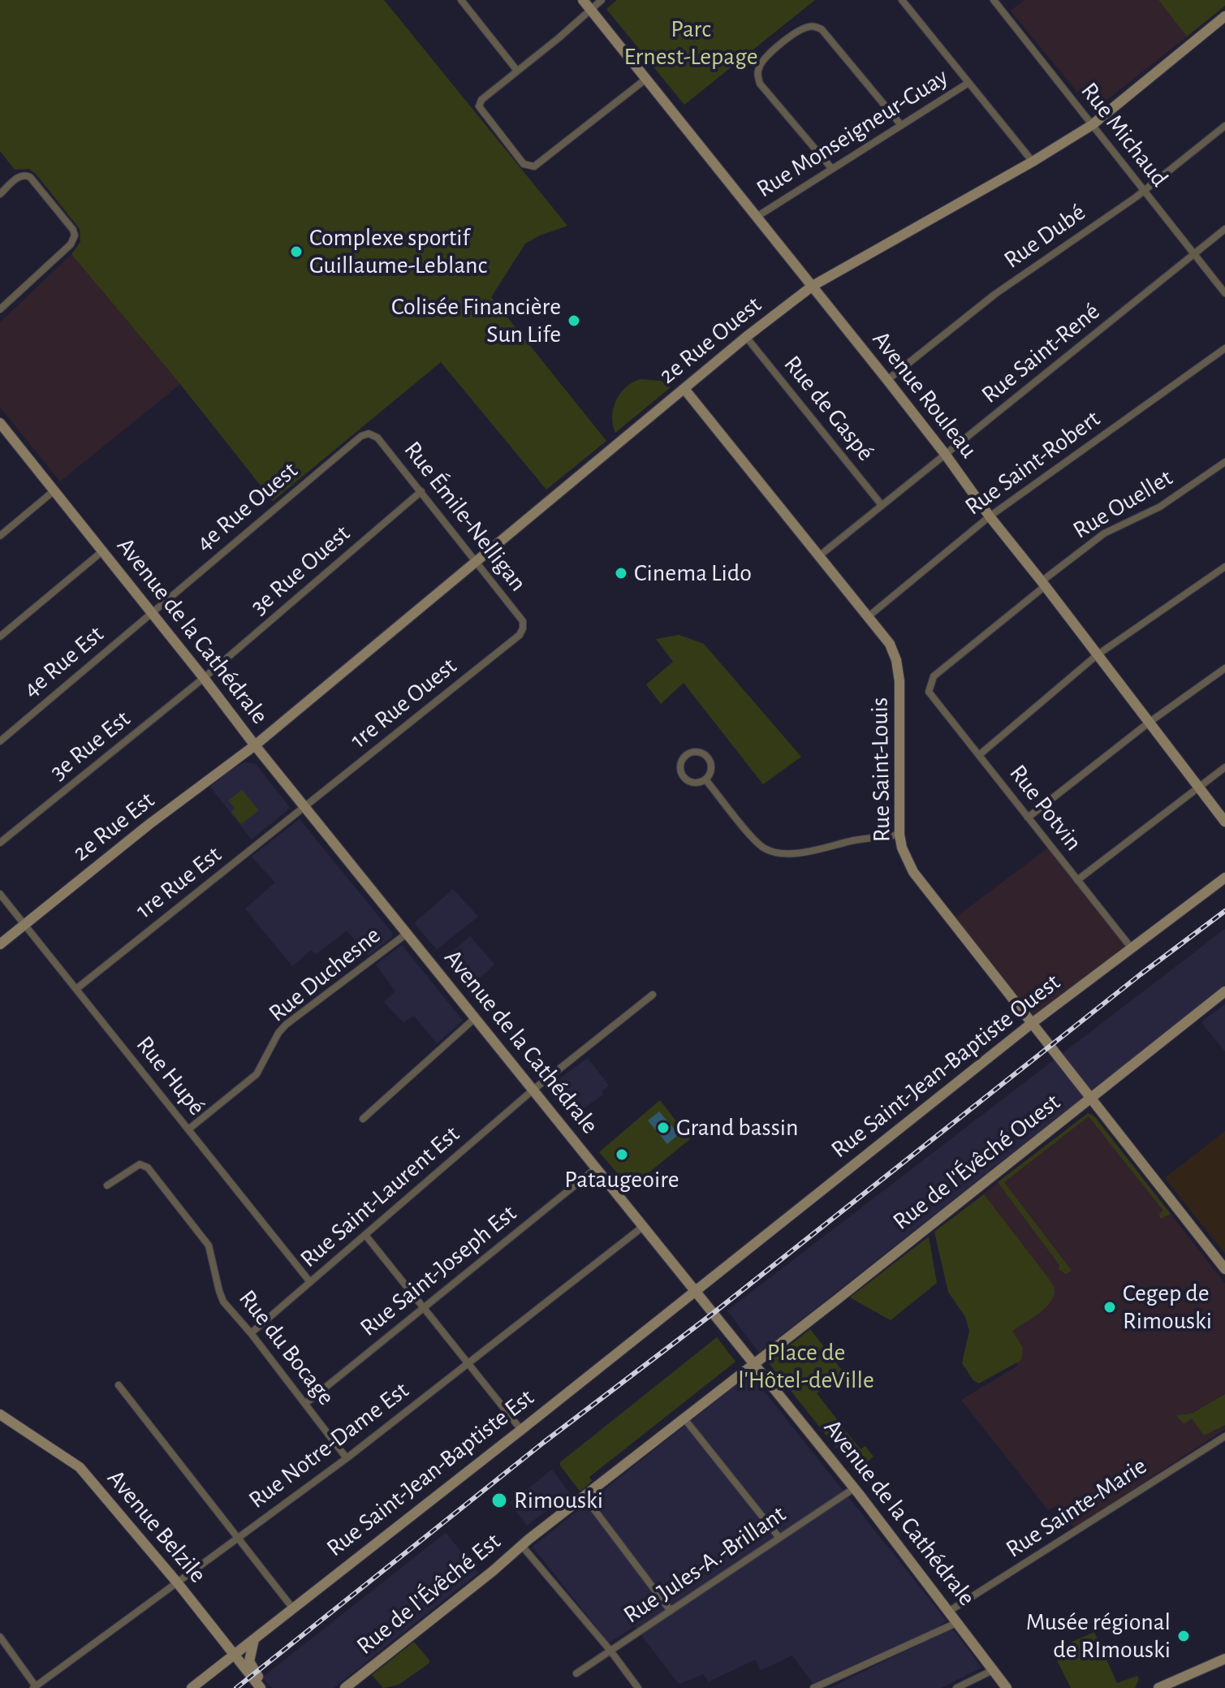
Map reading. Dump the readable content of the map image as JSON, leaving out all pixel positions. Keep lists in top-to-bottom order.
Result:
{
  "streets": {
    "street": [
      "Rue Monseigneur-Guay",
      "Rue Michaud",
      "Rue Dubé",
      "2e Rue Ouest",
      "Rue Saint-René",
      "Avenue Rouleau",
      "Rue de Gaspé",
      "Rue Saint-Robert",
      "Rue Ouellet",
      "4e Rue Ouest",
      "Rue Émile-Nelligan",
      "3e Rue Ouest",
      "Avenue de la Cathédrale",
      "4e Rue Est",
      "1re Rue Ouest",
      "3e Rue Est",
      "Rue Saint-Louis",
      "Rue Potvin",
      "2e Rue Est",
      "1re Rue Est",
      "Rue Duchesne",
      "Rue Saint-Jean-Baptiste Ouest",
      "Rue Hupé",
      "Rue de l'Évêché Ouest",
      "Rue Saint-Laurent Est",
      "Rue Saint-Joseph Est",
      "Rue du Bocage",
      "Rue Notre-Dame Est",
      "Rue Saint-Jean-Baptiste Est",
      "Rue Sainte-Marie",
      "Avenue Belzile",
      "Rue Jules-A.-Brillant",
      "Rue de l'Évêché Est"
    ]
  },
  "crossings": [
    ["Rue Monseigneur-Guay", "Avenue Rouleau"],
    ["Rue Michaud", "Rue Dubé"],
    ["Rue Michaud", "2e Rue Ouest"],
    ["Rue Michaud", "Rue Saint-René"],
    ["Rue Dubé", "Avenue Rouleau"],
    ["2e Rue Ouest", "Avenue Rouleau"],
    ["2e Rue Ouest", "Rue de Gaspé"],
    ["2e Rue Ouest", "Rue Émile-Nelligan"],
    ["2e Rue Ouest", "Avenue de la Cathédrale"],
    ["2e Rue Ouest", "Rue Saint-Louis"],
    ["2e Rue Ouest", "2e Rue Est"],
    ["Rue Saint-René", "Avenue Rouleau"],
    ["Rue Saint-René", "Rue de Gaspé"],
    ["Rue Saint-René", "Rue Saint-Louis"],
    ["Avenue Rouleau", "Rue Saint-Robert"],
    ["Avenue Rouleau", "Rue Ouellet"],
    ["Rue Saint-Robert", "Rue Saint-Louis"],
    ["Rue Ouellet", "Rue Potvin"],
    ["4e Rue Ouest", "Rue Émile-Nelligan"],
    ["4e Rue Ouest", "Avenue de la Cathédrale"],
    ["4e Rue Ouest", "4e Rue Est"],
    ["Rue Émile-Nelligan", "3e Rue Ouest"],
    ["Rue Émile-Nelligan", "1re Rue Ouest"],
    ["3e Rue Ouest", "Avenue de la Cathédrale"],
    ["3e Rue Ouest", "3e Rue Est"],
    ["Avenue de la Cathédrale", "4e Rue Est"],
    ["Avenue de la Cathédrale", "1re Rue Ouest"],
    ["Avenue de la Cathédrale", "3e Rue Est"],
    ["Avenue de la Cathédrale", "2e Rue Est"],
    ["Avenue de la Cathédrale", "1re Rue Est"],
    ["Avenue de la Cathédrale", "Rue Duchesne"],
    ["Avenue de la Cathédrale", "Rue Saint-Jean-Baptiste Ouest"],
    ["Avenue de la Cathédrale", "Rue de l'Évêché Ouest"],
    ["Avenue de la Cathédrale", "Rue Saint-Laurent Est"],
    ["Avenue de la Cathédrale", "Rue Saint-Joseph Est"],
    ["Avenue de la Cathédrale", "Rue Notre-Dame Est"],
    ["Avenue de la Cathédrale", "Rue Saint-Jean-Baptiste Est"],
    ["Avenue de la Cathédrale", "Rue Sainte-Marie"],
    ["Avenue de la Cathédrale", "Rue Jules-A.-Brillant"],
    ["Avenue de la Cathédrale", "Rue de l'Évêché Est"],
    ["1re Rue Ouest", "1re Rue Est"],
    ["Rue Saint-Louis", "Rue Saint-Jean-Baptiste Ouest"],
    ["Rue Saint-Louis", "Rue de l'Évêché Ouest"],
    ["Rue Potvin", "Rue Saint-Jean-Baptiste Ouest"],
    ["2e Rue Est", "Rue Hupé"],
    ["1re Rue Est", "Rue Hupé"],
    ["Rue Duchesne", "Rue Hupé"],
    ["Rue Saint-Jean-Baptiste Ouest", "Rue Saint-Jean-Baptiste Est"],
    ["Rue Hupé", "Rue Saint-Laurent Est"],
    ["Rue de l'Évêché Ouest", "Rue de l'Évêché Est"],
    ["Rue Saint-Laurent Est", "Rue du Bocage"],
    ["Rue Saint-Joseph Est", "Rue du Bocage"],
    ["Rue du Bocage", "Rue Notre-Dame Est"],
    ["Rue Notre-Dame Est", "Avenue Belzile"],
    ["Rue Saint-Jean-Baptiste Est", "Avenue Belzile"]
  ],
  "parks": ["Parc Ernest-Lepage", "Place de l'Hôtel-deVille"],
  "places": [
    "Complexe sportif Guillaume-Leblanc",
    "Colisée Financière Sun Life",
    "Cinema Lido",
    "Grand bassin",
    "Pataugeoire",
    "Cegep de Rimouski",
    "Rimouski",
    "Musée régional de RImouski"
  ]
}
